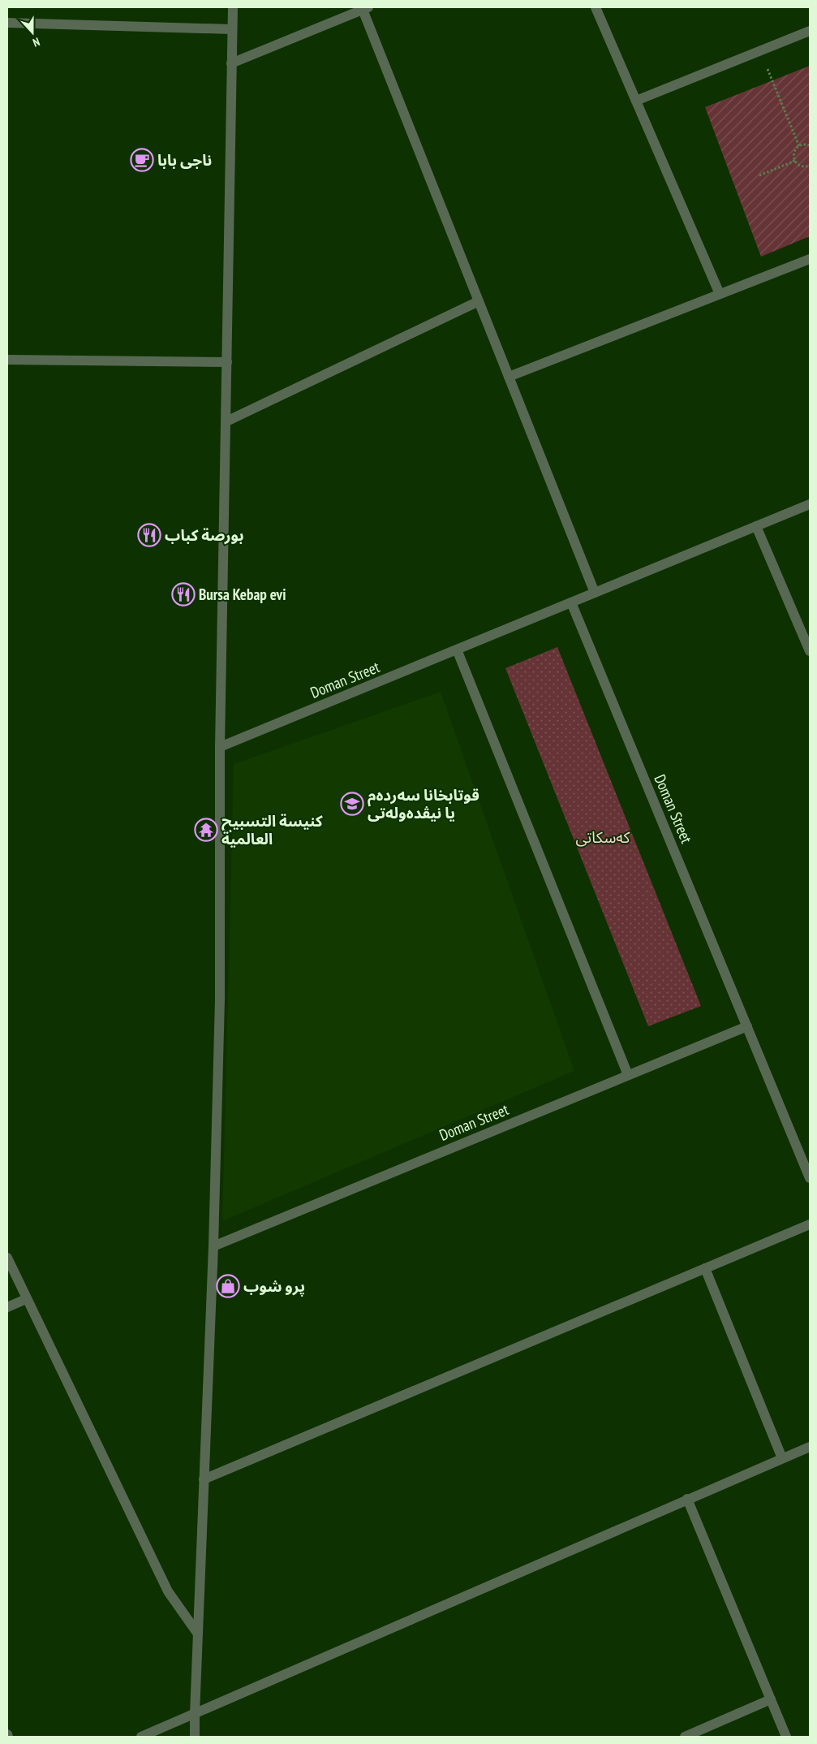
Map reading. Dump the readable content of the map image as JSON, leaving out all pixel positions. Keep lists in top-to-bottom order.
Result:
{
  "streets": {
    "street": ["Doman Street"]
  },
  "parks": ["کەسکاتی"],
  "places": {
    "cafe": ["ناجى بابا"],
    "restaurant": ["بورصة كباب", "Bursa Kebap evi"],
    "school or university": ["قوتابخانا سەردەم یا نیڤدەولەتی"],
    "temple": ["كنيسة التسبيح العالمية"],
    "shop": ["پرو شوب"]
  },
  "north": "bottom"
}
